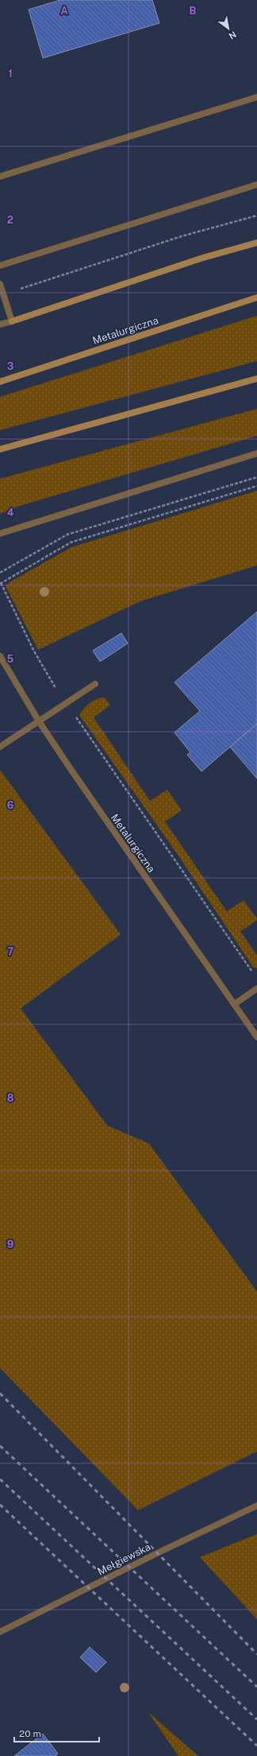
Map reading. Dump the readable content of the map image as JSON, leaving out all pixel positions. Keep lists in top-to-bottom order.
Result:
{
  "streets": {
    "main road": ["Metalurgiczna"],
    "street": ["Mełgiewska"]
  },
  "scale_bar": "20 m",
  "north": "bottom right",
  "grid": {
    "columns": ["A", "B"],
    "rows": [
      "1",
      "2",
      "3",
      "4",
      "5",
      "6",
      "7",
      "8",
      "9"
    ]
  }
}
